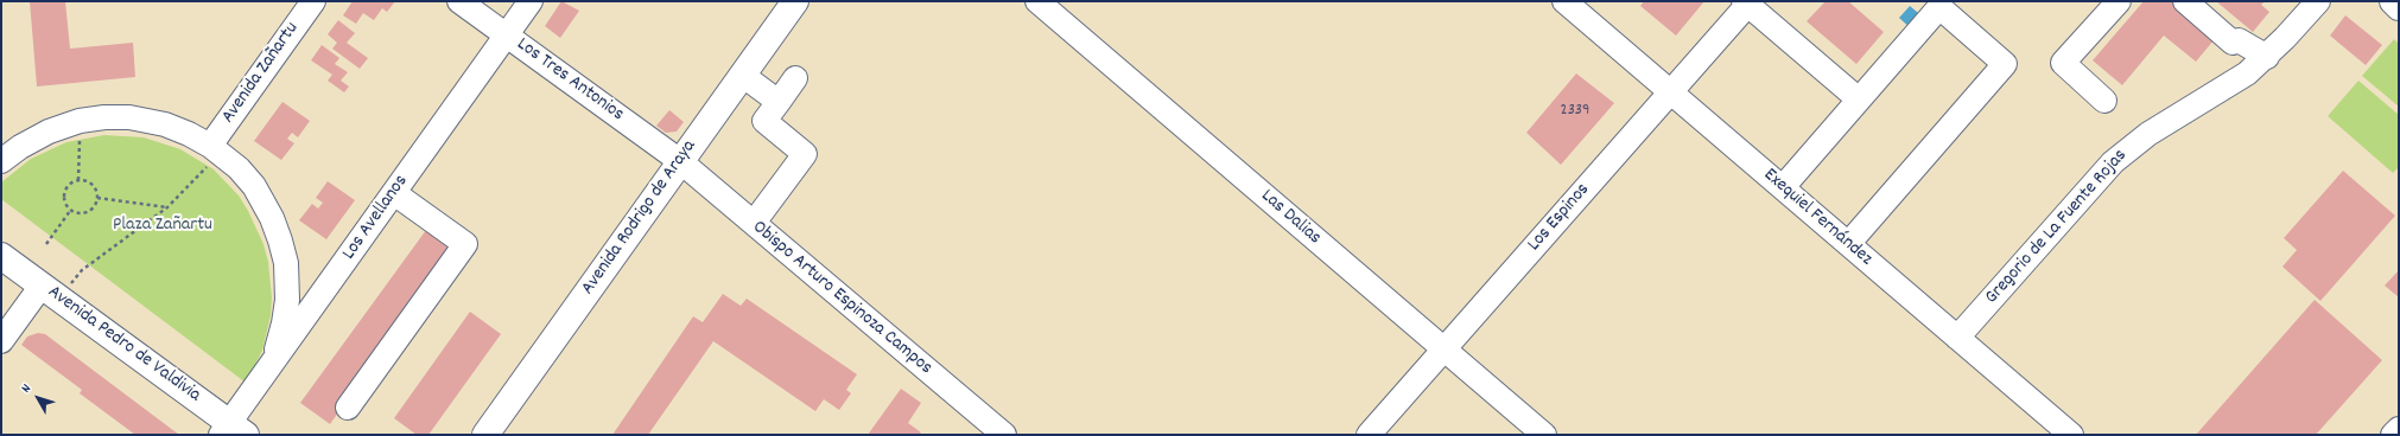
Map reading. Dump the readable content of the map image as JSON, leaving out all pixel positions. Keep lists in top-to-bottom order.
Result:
{
  "streets": {
    "main road": ["Avenida Rodrigo de Araya", "Avenida Pedro de Valdivia"],
    "street": [
      "Avenida Zañartu",
      "Los Tres Antonios",
      "Los Avellanos",
      "Las Dalias",
      "Los Espinos",
      "Exequiel Fernández",
      "Gregorio de La Fuente Rojas",
      "Obispo Arturo Espinoza Campos"
    ]
  },
  "crossings": [
    ["Los Tres Antonios", "Los Avellanos"],
    ["Los Tres Antonios", "Avenida Rodrigo de Araya"],
    ["Los Tres Antonios", "Obispo Arturo Espinoza Campos"],
    ["Los Avellanos", "Avenida Pedro de Valdivia"],
    ["Avenida Rodrigo de Araya", "Obispo Arturo Espinoza Campos"],
    ["Las Dalias", "Los Espinos"],
    ["Los Espinos", "Exequiel Fernández"],
    ["Exequiel Fernández", "Gregorio de La Fuente Rojas"]
  ],
  "parks": ["Plaza Zañartu"],
  "house_numbers": ["2339"],
  "north": "top left"
}
